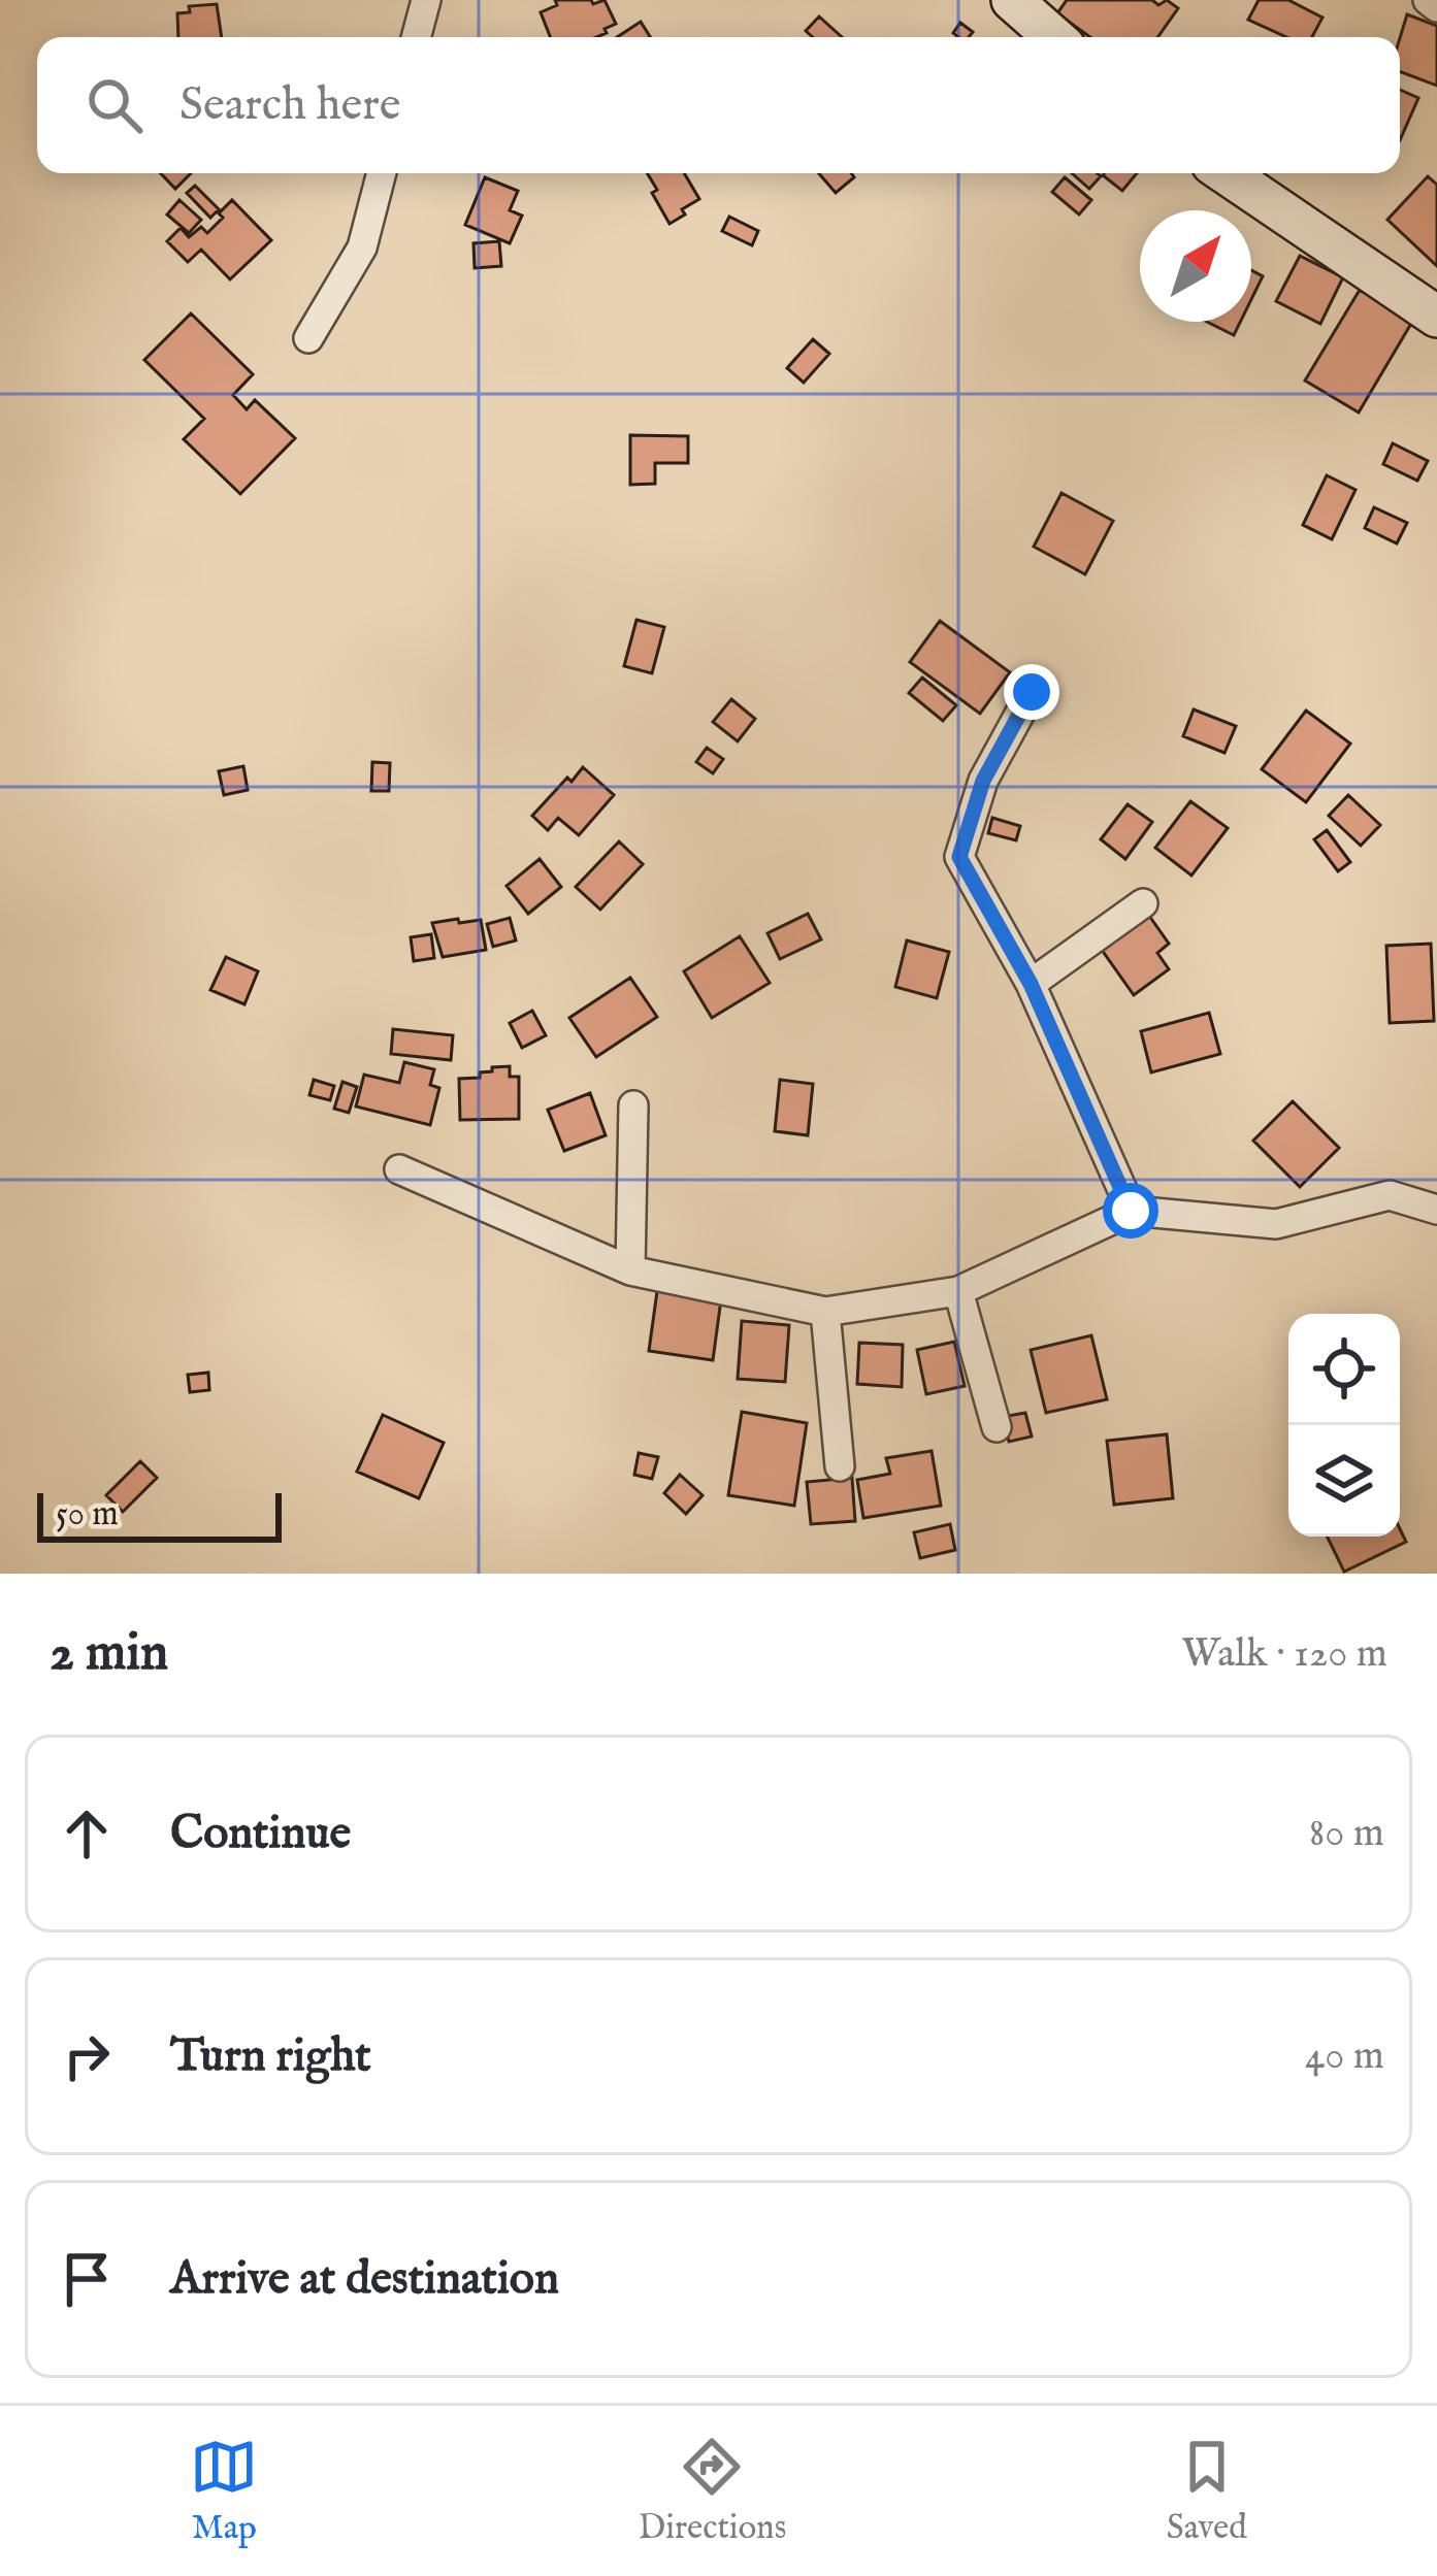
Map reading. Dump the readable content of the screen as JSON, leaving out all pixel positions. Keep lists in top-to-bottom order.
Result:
{
  "scale_bar": "50 m",
  "north": "top right",
  "page": {
    "search": "Search here",
    "scale": "50 m",
    "heading": ["2 min", "Walk · 120 m"],
    "list": [
      ["Continue", "80 m"],
      ["Turn right", "40 m"],
      "Arrive at destination"
    ],
    "nav": ["Map", "Directions", "Saved"]
  }
}
